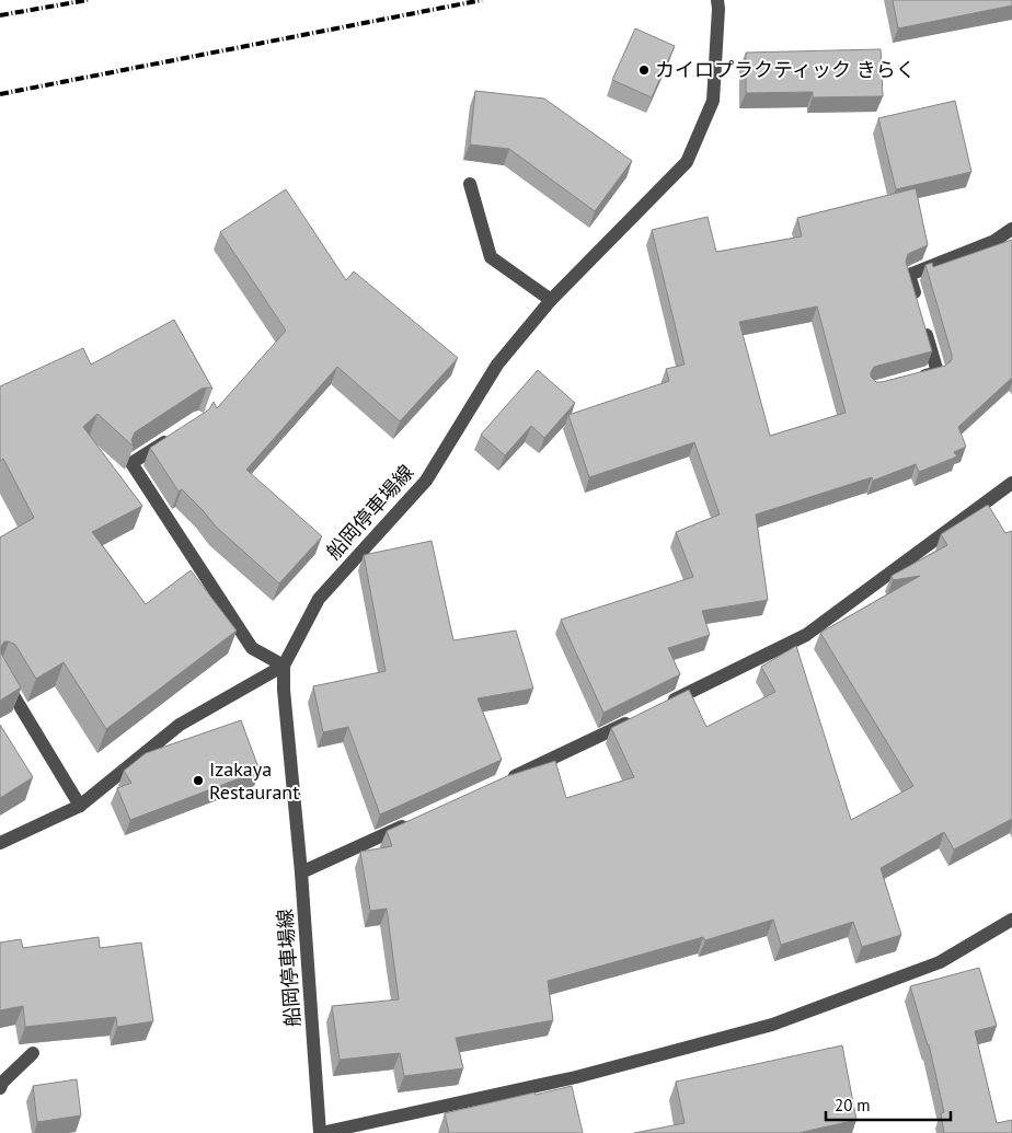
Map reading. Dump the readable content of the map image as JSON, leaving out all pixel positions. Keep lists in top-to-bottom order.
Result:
{
  "streets": {
    "street": ["船岡停車場線"]
  },
  "places": ["カイロプラクティック きらく", "Izakaya Restaurant"],
  "scale_bar": "20 m"
}
